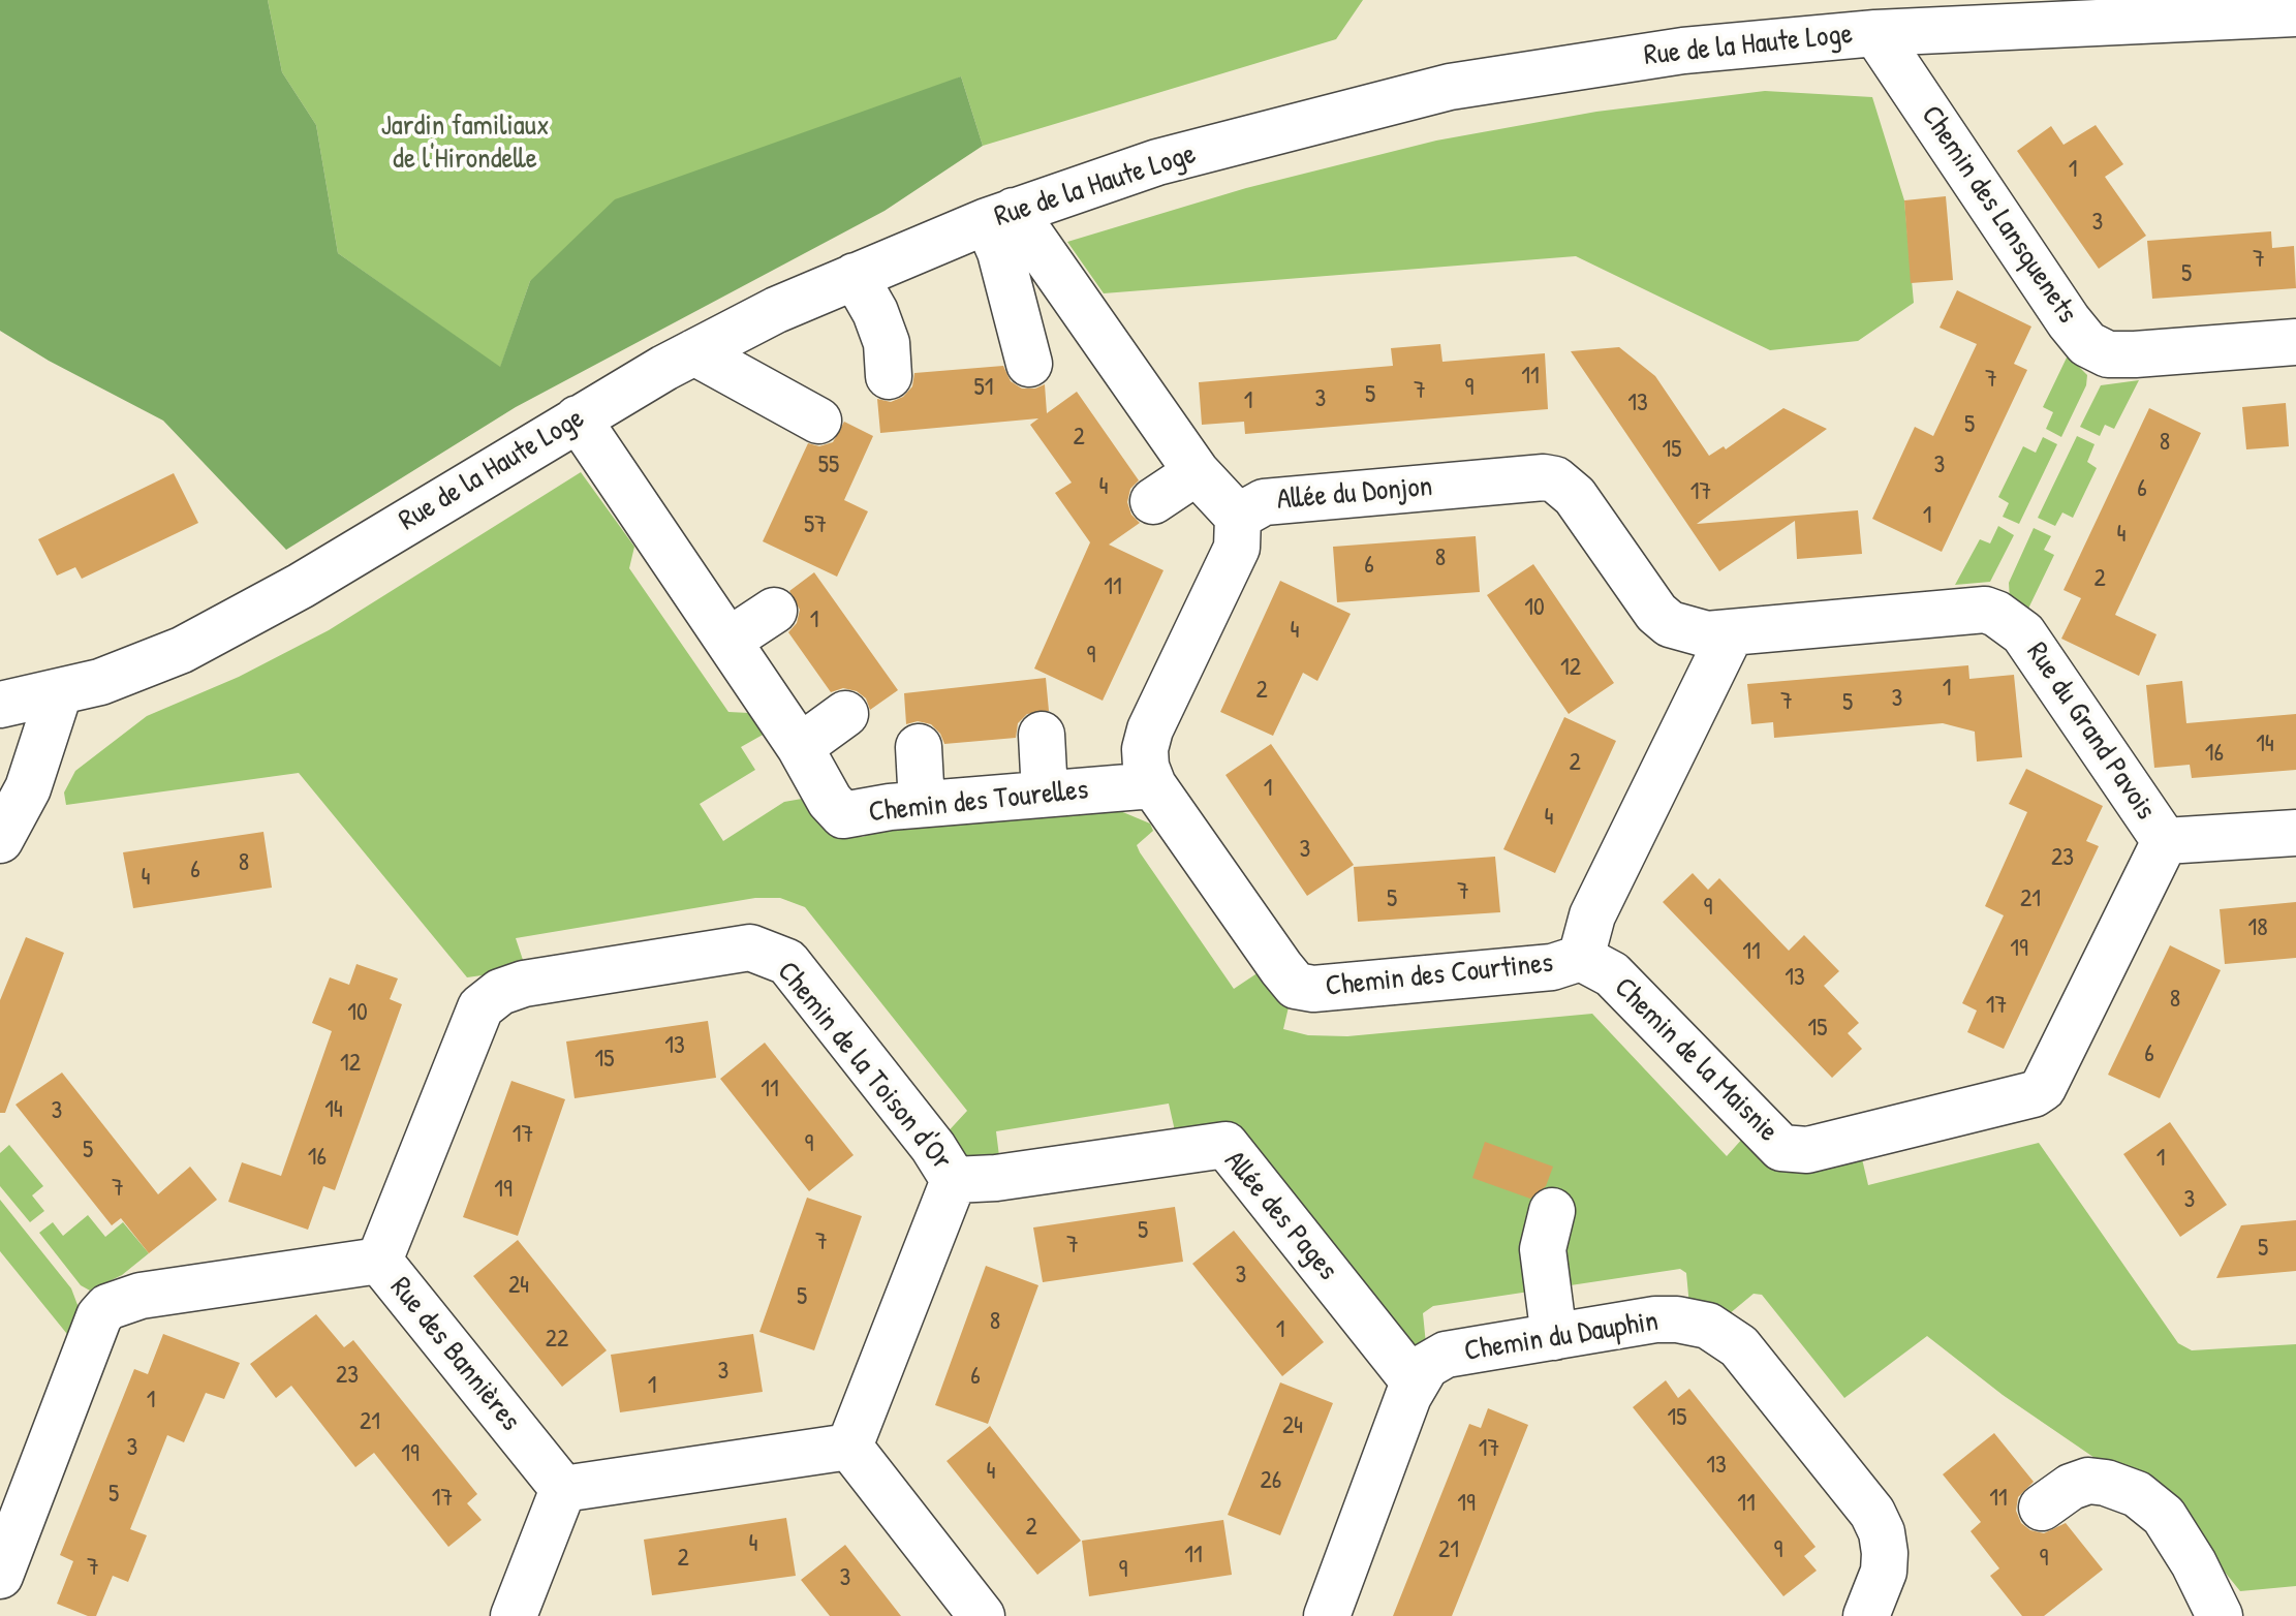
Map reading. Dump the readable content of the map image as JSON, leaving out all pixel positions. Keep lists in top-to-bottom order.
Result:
{
  "streets": {
    "street": [
      "Rue de la Haute Loge",
      "Chemin des Lansquenets",
      "Allée du Donjon",
      "Rue du Grand Pavois",
      "Chemin des Tourelles",
      "Chemin des Courtines",
      "Chemin de la Maisnie",
      "Chemin de la Toison d'Or",
      "Allée des Pages",
      "Chemin du Dauphin",
      "Rue des Bannières"
    ]
  },
  "crossings": [
    ["Rue de la Haute Loge", "Chemin des Lansquenets"],
    ["Rue de la Haute Loge", "Allée du Donjon"],
    ["Rue de la Haute Loge", "Chemin des Tourelles"],
    ["Allée du Donjon", "Rue du Grand Pavois"],
    ["Rue du Grand Pavois", "Chemin de la Maisnie"],
    ["Chemin des Tourelles", "Chemin des Courtines"],
    ["Chemin des Courtines", "Chemin de la Maisnie"],
    ["Chemin de la Toison d'Or", "Allée des Pages"],
    ["Chemin de la Toison d'Or", "Rue des Bannières"],
    ["Allée des Pages", "Chemin du Dauphin"]
  ],
  "parks": ["Jardin familiaux de l'Hirondelle"],
  "house_numbers": [
    "1",
    "3",
    "7",
    "5",
    "11",
    "7",
    "51",
    "9",
    "7",
    "5",
    "3",
    "1",
    "13",
    "5",
    "2",
    "8",
    "15",
    "55",
    "3",
    "4",
    "6",
    "17",
    "1",
    "57",
    "4",
    "8",
    "6",
    "2",
    "11",
    "10",
    "1",
    "4",
    "9",
    "12",
    "1",
    "2",
    "3",
    "7",
    "5",
    "14",
    "16",
    "2",
    "1",
    "4",
    "3",
    "23",
    "8",
    "6",
    "4",
    "7",
    "5",
    "21",
    "9",
    "18",
    "19",
    "11",
    "13",
    "8",
    "17",
    "10",
    "15",
    "13",
    "6",
    "15",
    "12",
    "11",
    "14",
    "3",
    "17",
    "9",
    "5",
    "16",
    "1",
    "7",
    "19",
    "3",
    "5",
    "7",
    "7",
    "5",
    "3",
    "24",
    "5",
    "8",
    "1",
    "22",
    "3",
    "23",
    "6",
    "1",
    "1",
    "15",
    "21",
    "24",
    "3",
    "17",
    "19",
    "13",
    "4",
    "26",
    "5",
    "17",
    "11",
    "19",
    "11",
    "2",
    "4",
    "21",
    "9",
    "11",
    "2",
    "9",
    "7",
    "9",
    "3"
  ]
}
